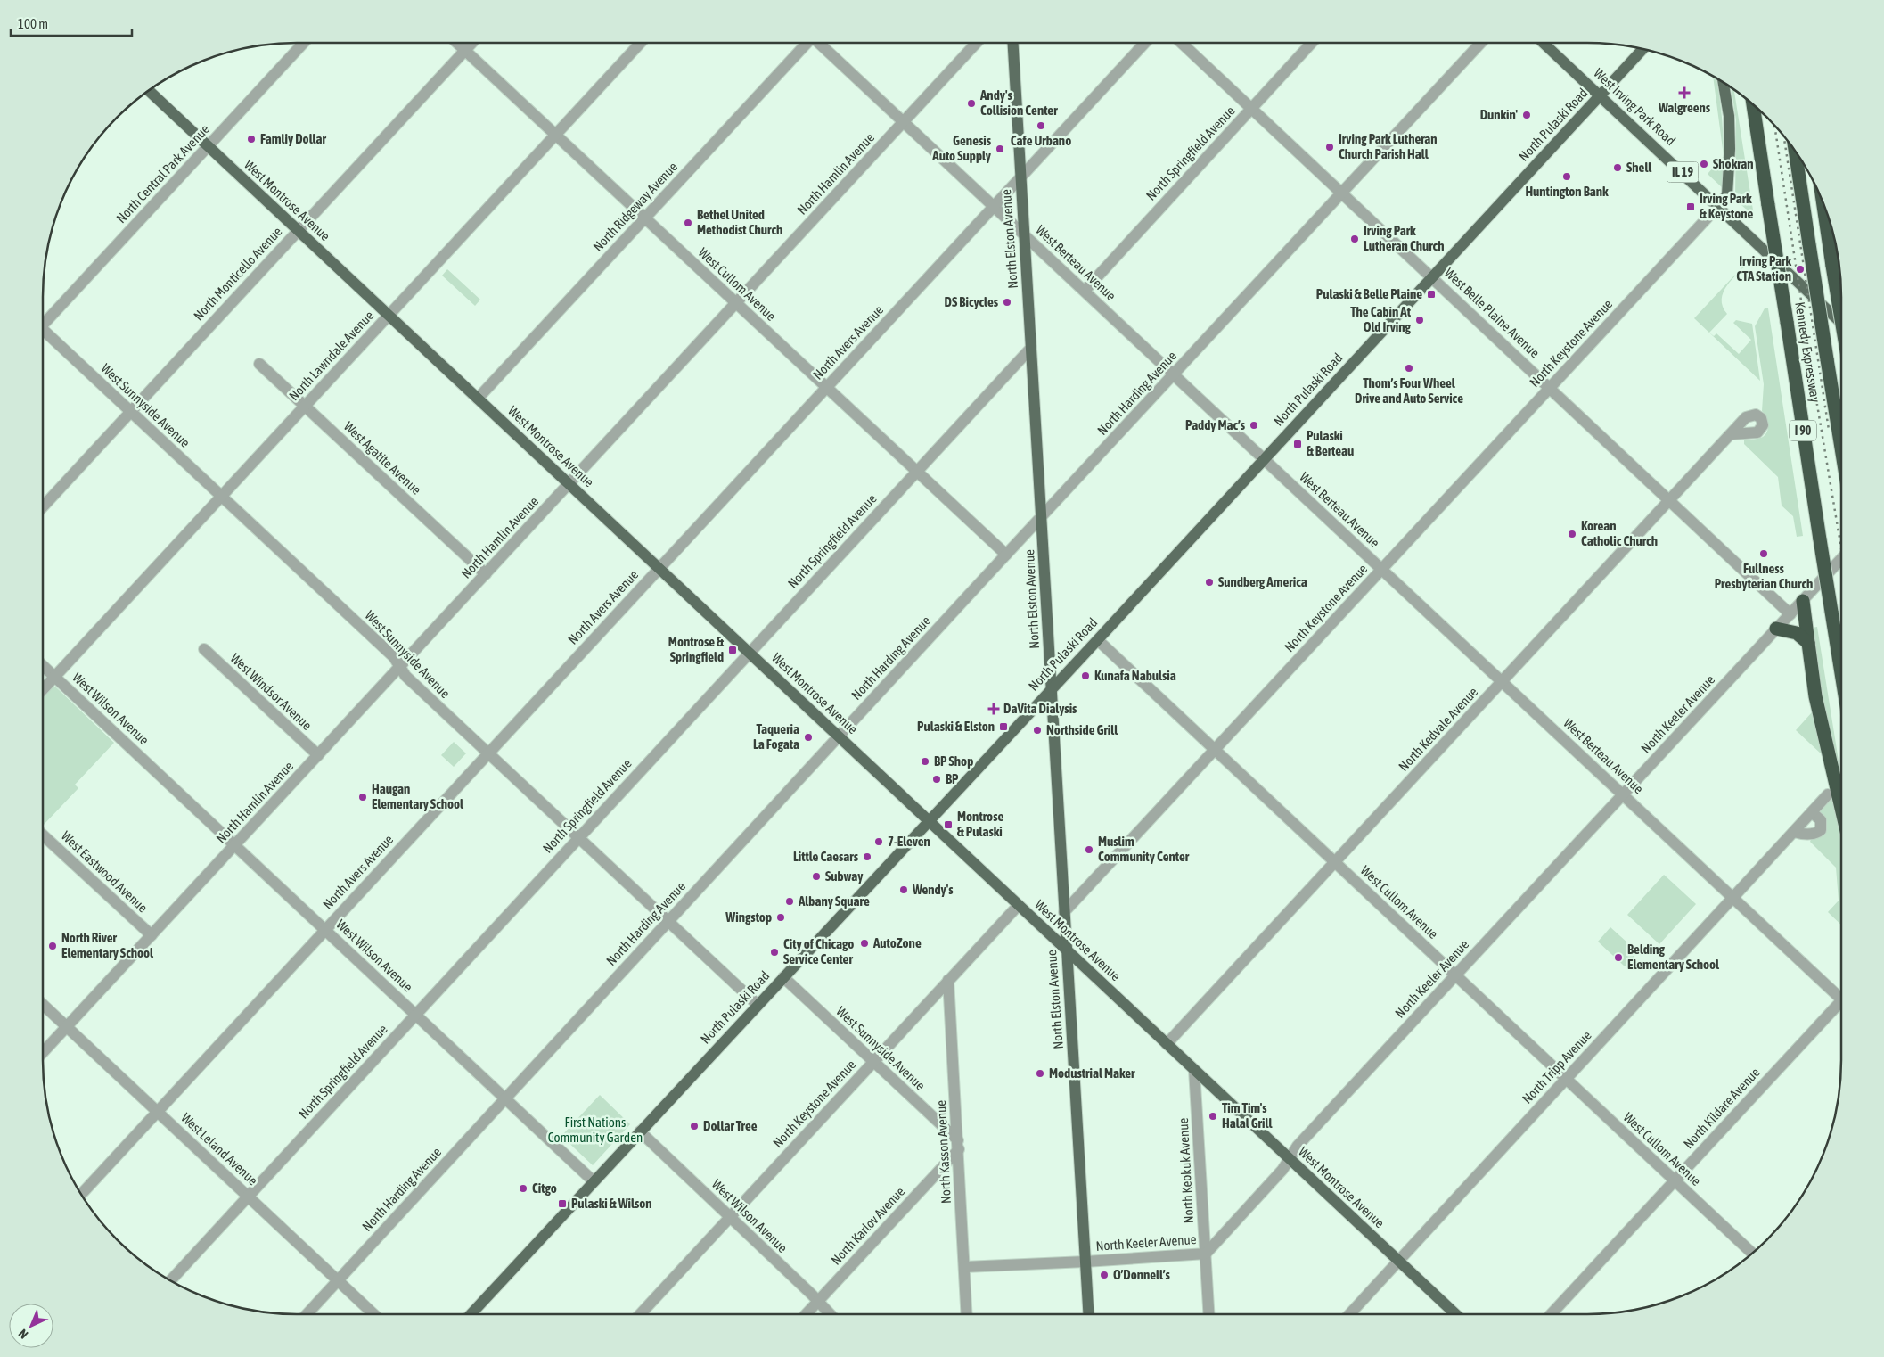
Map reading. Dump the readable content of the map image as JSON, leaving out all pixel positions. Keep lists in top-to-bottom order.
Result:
{
  "streets": {
    "highway": ["Kennedy Expressway", "I 90"],
    "main road": [
      "West Irving Park Road",
      "North Pulaski Road",
      "IL 19",
      "West Montrose Avenue",
      "North Elston Avenue"
    ],
    "street": [
      "North Springfield Avenue",
      "North Central Park Avenue",
      "North Hamlin Avenue",
      "North Ridgeway Avenue",
      "West Berteau Avenue",
      "North Monticello Avenue",
      "West Cullom Avenue",
      "West Belle Plaine Avenue",
      "North Avers Avenue",
      "North Keystone Avenue",
      "North Lawndale Avenue",
      "North Harding Avenue",
      "West Sunnyside Avenue",
      "West Agatite Avenue",
      "West Windsor Avenue",
      "West Wilson Avenue",
      "North Keeler Avenue",
      "North Kedvale Avenue",
      "West Eastwood Avenue",
      "North Tripp Avenue",
      "North Kildare Avenue",
      "West Leland Avenue",
      "North Kasson Avenue",
      "North Keokuk Avenue",
      "North Karlov Avenue"
    ]
  },
  "crossings": [
    ["West Irving Park Road", "North Pulaski Road"],
    ["West Irving Park Road", "North Keystone Avenue"],
    ["North Pulaski Road", "West Montrose Avenue"],
    ["North Pulaski Road", "North Elston Avenue"],
    ["North Pulaski Road", "West Berteau Avenue"],
    ["North Pulaski Road", "West Cullom Avenue"],
    ["North Pulaski Road", "West Belle Plaine Avenue"],
    ["North Pulaski Road", "West Sunnyside Avenue"],
    ["North Pulaski Road", "West Wilson Avenue"],
    ["North Springfield Avenue", "West Montrose Avenue"],
    ["North Springfield Avenue", "North Elston Avenue"],
    ["North Springfield Avenue", "West Berteau Avenue"],
    ["North Springfield Avenue", "West Cullom Avenue"],
    ["North Springfield Avenue", "West Belle Plaine Avenue"],
    ["North Springfield Avenue", "West Sunnyside Avenue"],
    ["North Springfield Avenue", "West Wilson Avenue"],
    ["North Springfield Avenue", "West Leland Avenue"],
    ["North Central Park Avenue", "West Montrose Avenue"],
    ["North Hamlin Avenue", "West Montrose Avenue"],
    ["North Hamlin Avenue", "West Berteau Avenue"],
    ["North Hamlin Avenue", "West Cullom Avenue"],
    ["North Hamlin Avenue", "West Sunnyside Avenue"],
    ["North Hamlin Avenue", "West Agatite Avenue"],
    ["North Hamlin Avenue", "West Windsor Avenue"],
    ["North Hamlin Avenue", "West Wilson Avenue"],
    ["North Hamlin Avenue", "West Eastwood Avenue"],
    ["North Hamlin Avenue", "West Leland Avenue"],
    ["West Montrose Avenue", "North Ridgeway Avenue"],
    ["West Montrose Avenue", "North Elston Avenue"],
    ["West Montrose Avenue", "North Monticello Avenue"],
    ["West Montrose Avenue", "North Avers Avenue"],
    ["West Montrose Avenue", "North Keystone Avenue"],
    ["West Montrose Avenue", "North Lawndale Avenue"],
    ["West Montrose Avenue", "North Harding Avenue"],
    ["West Montrose Avenue", "North Keeler Avenue"],
    ["West Montrose Avenue", "North Kedvale Avenue"],
    ["West Montrose Avenue", "North Tripp Avenue"],
    ["West Montrose Avenue", "North Keokuk Avenue"],
    ["North Ridgeway Avenue", "West Cullom Avenue"],
    ["North Elston Avenue", "West Berteau Avenue"],
    ["North Elston Avenue", "North Avers Avenue"],
    ["North Elston Avenue", "North Keystone Avenue"],
    ["North Elston Avenue", "North Harding Avenue"],
    ["North Elston Avenue", "North Keeler Avenue"],
    ["West Berteau Avenue", "North Avers Avenue"],
    ["West Berteau Avenue", "North Keystone Avenue"],
    ["West Berteau Avenue", "North Harding Avenue"],
    ["West Berteau Avenue", "North Keeler Avenue"],
    ["West Berteau Avenue", "North Kedvale Avenue"],
    ["West Berteau Avenue", "North Tripp Avenue"],
    ["North Monticello Avenue", "West Cullom Avenue"],
    ["North Monticello Avenue", "West Sunnyside Avenue"],
    ["West Cullom Avenue", "North Avers Avenue"],
    ["West Cullom Avenue", "North Keystone Avenue"],
    ["West Cullom Avenue", "North Lawndale Avenue"],
    ["West Cullom Avenue", "North Harding Avenue"],
    ["West Cullom Avenue", "North Keeler Avenue"],
    ["West Cullom Avenue", "North Kedvale Avenue"],
    ["West Cullom Avenue", "North Tripp Avenue"],
    ["West Cullom Avenue", "North Kildare Avenue"],
    ["West Belle Plaine Avenue", "North Keystone Avenue"],
    ["West Belle Plaine Avenue", "North Harding Avenue"],
    ["West Belle Plaine Avenue", "North Keeler Avenue"],
    ["West Belle Plaine Avenue", "North Kedvale Avenue"],
    ["North Avers Avenue", "West Sunnyside Avenue"],
    ["North Avers Avenue", "West Wilson Avenue"],
    ["North Avers Avenue", "West Leland Avenue"],
    ["North Keystone Avenue", "West Sunnyside Avenue"],
    ["North Keystone Avenue", "West Wilson Avenue"],
    ["North Keystone Avenue", "North Kasson Avenue"],
    ["North Lawndale Avenue", "West Sunnyside Avenue"],
    ["North Lawndale Avenue", "West Agatite Avenue"],
    ["North Lawndale Avenue", "West Wilson Avenue"],
    ["North Harding Avenue", "West Sunnyside Avenue"],
    ["North Harding Avenue", "West Wilson Avenue"],
    ["North Harding Avenue", "West Leland Avenue"],
    ["West Sunnyside Avenue", "North Kasson Avenue"],
    ["West Sunnyside Avenue", "North Karlov Avenue"],
    ["West Wilson Avenue", "North Karlov Avenue"],
    ["North Keeler Avenue", "North Kasson Avenue"],
    ["North Keeler Avenue", "North Keokuk Avenue"],
    ["North Kasson Avenue", "North Karlov Avenue"]
  ],
  "parks": ["First Nations Community Garden"],
  "places": {
    "health": ["Walgreens", "DaVita Dialysis"],
    "other": [
      "Andy's Collision Center",
      "Dunkin'",
      "Cafe Urbano",
      "Famliy Dollar",
      "Irving Park Lutheran Church Parish Hall",
      "Genesis Auto Supply",
      "Shokran",
      "Shell",
      "Huntington Bank",
      "Bethel United Methodist Church",
      "Irving Park Lutheran Church",
      "Irving Park CTA Station",
      "DS Bicycles",
      "The Cabin At Old Irving",
      "Thom’s Four Wheel Drive and Auto Service",
      "Paddy Mac’s",
      "Korean Catholic Church",
      "Fullness Presbyterian Church",
      "Sundberg America",
      "Kunafa Nabulsia",
      "Northside Grill",
      "Taqueria La Fogata",
      "BP Shop",
      "BP",
      "Haugan Elementary School",
      "7-Eleven",
      "Muslim Community Center",
      "Little Caesars",
      "Subway",
      "Wendy's",
      "Albany Square",
      "Wingstop",
      "AutoZone",
      "North River Elementary School",
      "City of Chicago Service Center",
      "Belding Elementary School",
      "Modustrial Maker",
      "Tim Tim's Halal Grill",
      "Dollar Tree",
      "Citgo",
      "O’Donnell’s"
    ],
    "transit": [
      "Irving Park & Keystone",
      "Pulaski & Belle Plaine",
      "Pulaski & Berteau",
      "Montrose & Springfield",
      "Pulaski & Elston",
      "Montrose & Pulaski",
      "Pulaski & Wilson"
    ]
  },
  "scale_bar": "100 m",
  "north": "bottom left"
}
